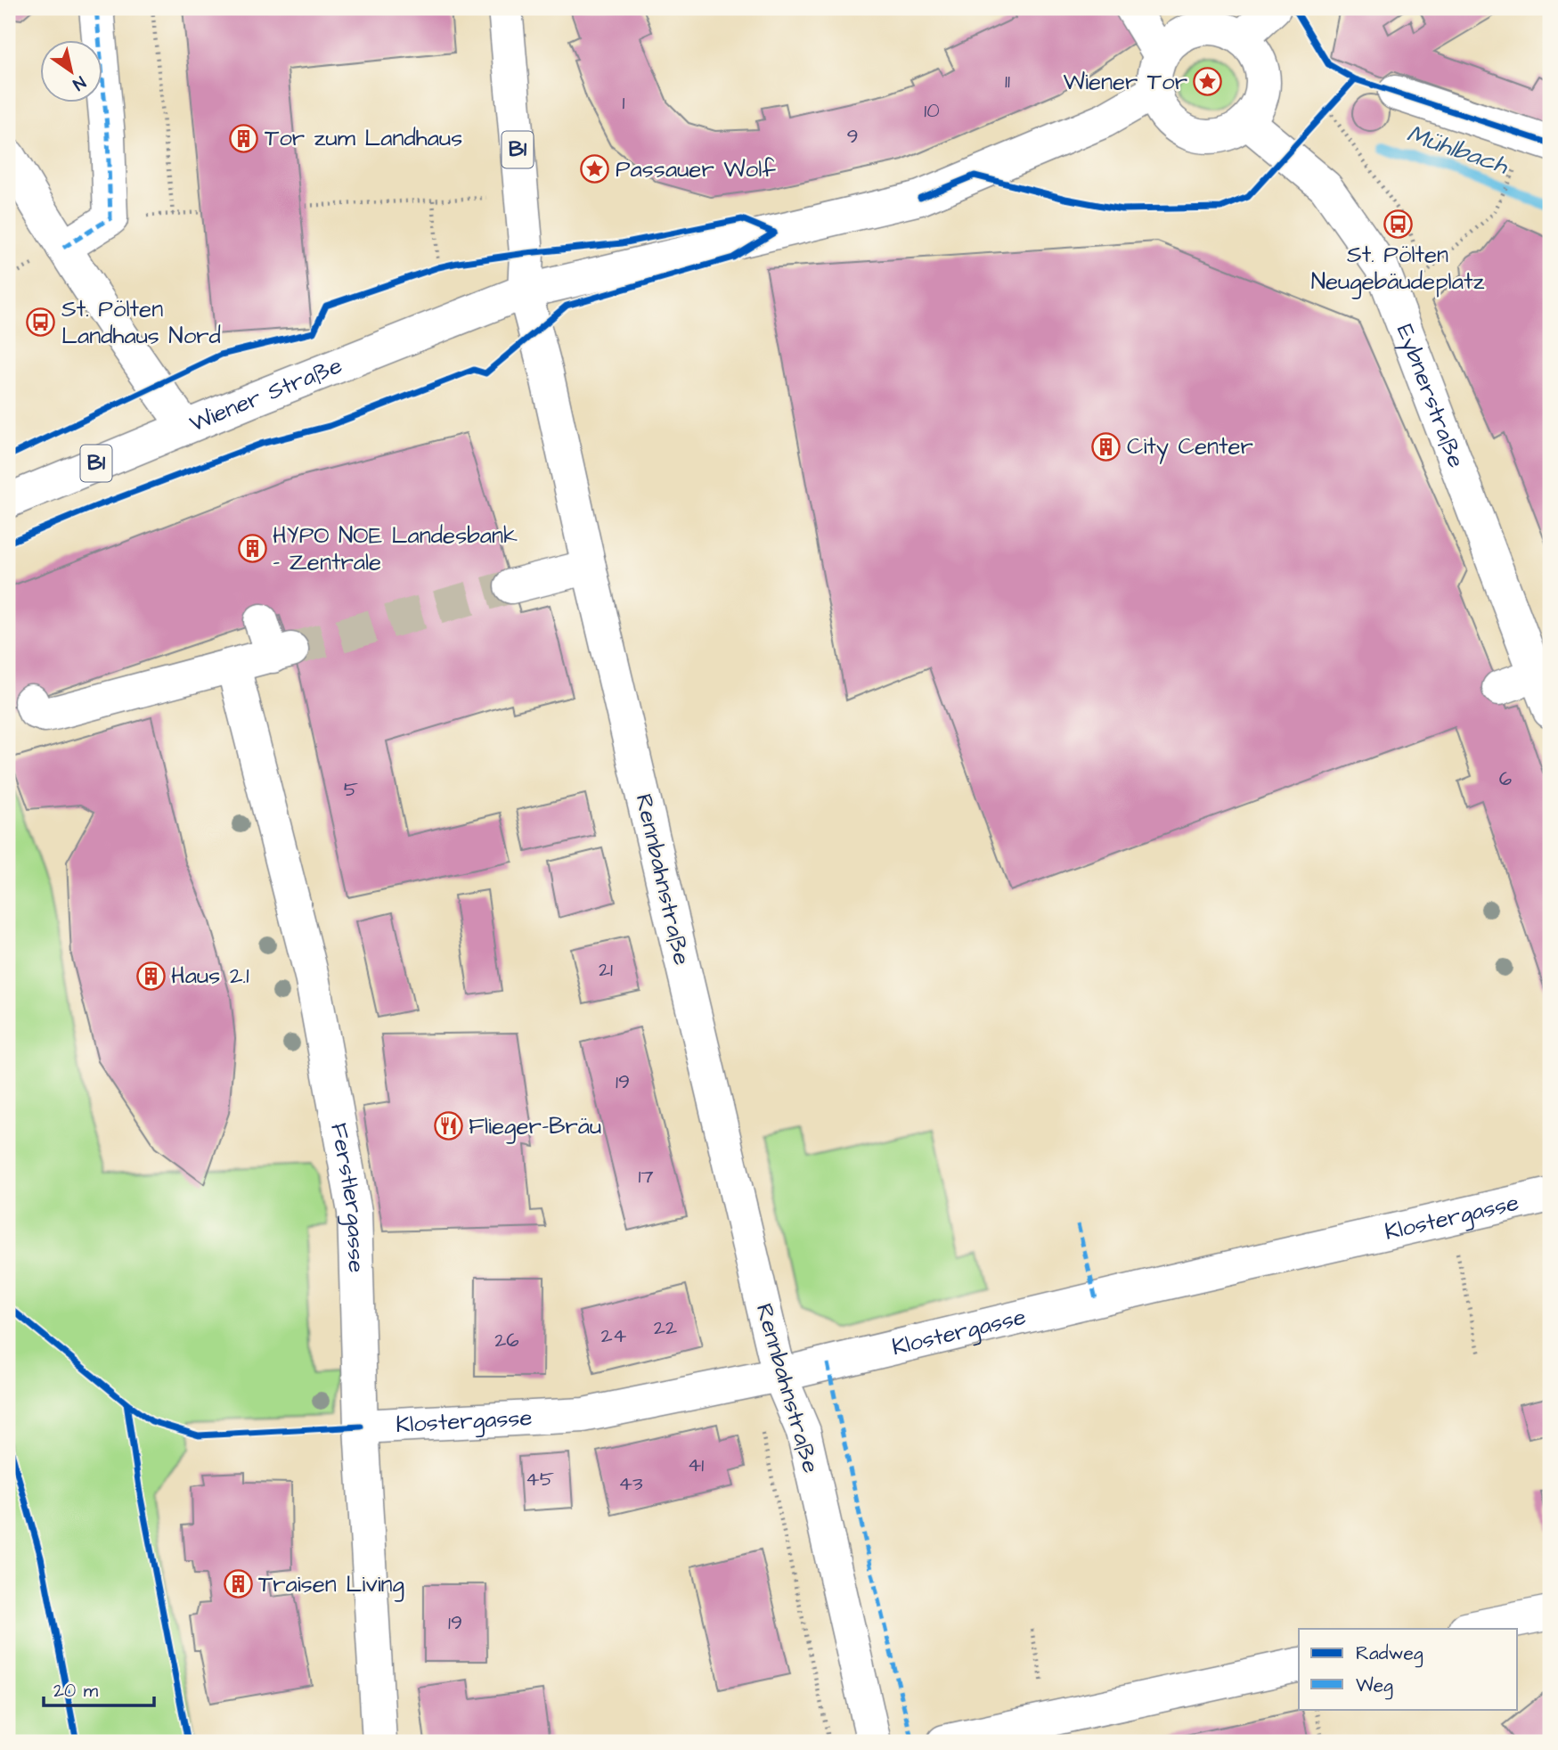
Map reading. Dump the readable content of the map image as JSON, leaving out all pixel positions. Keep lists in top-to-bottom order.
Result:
{
  "streets": {
    "street": [
      "B1",
      "Wiener Straße",
      "Eybnerstraße",
      "Rennbahnstraße",
      "Ferstlergasse",
      "Klostergasse"
    ]
  },
  "crossings": [
    ["Wiener Straße", "Eybnerstraße"],
    ["Wiener Straße", "Rennbahnstraße"],
    ["Rennbahnstraße", "Klostergasse"],
    ["Ferstlergasse", "Klostergasse"]
  ],
  "water": ["Mühlbach"],
  "places": {
    "place": ["Wiener Tor", "Passauer Wolf"],
    "building": [
      "Tor zum Landhaus",
      "City Center",
      "HYPO NOE Landesbank - Zentrale",
      "Haus 2.1",
      "Traisen Living"
    ],
    "bus stop": ["St. Pölten Neugebäudeplatz", "St. Pölten Landhaus Nord"],
    "restaurant": ["Flieger-Bräu"]
  },
  "house_numbers": [
    "11",
    "1",
    "10",
    "9",
    "6",
    "5",
    "21",
    "19",
    "17",
    "22",
    "24",
    "26",
    "41",
    "45",
    "43",
    "19"
  ],
  "legend": ["Radweg", "Weg"],
  "scale_bar": "20 m",
  "north": "bottom right"
}
